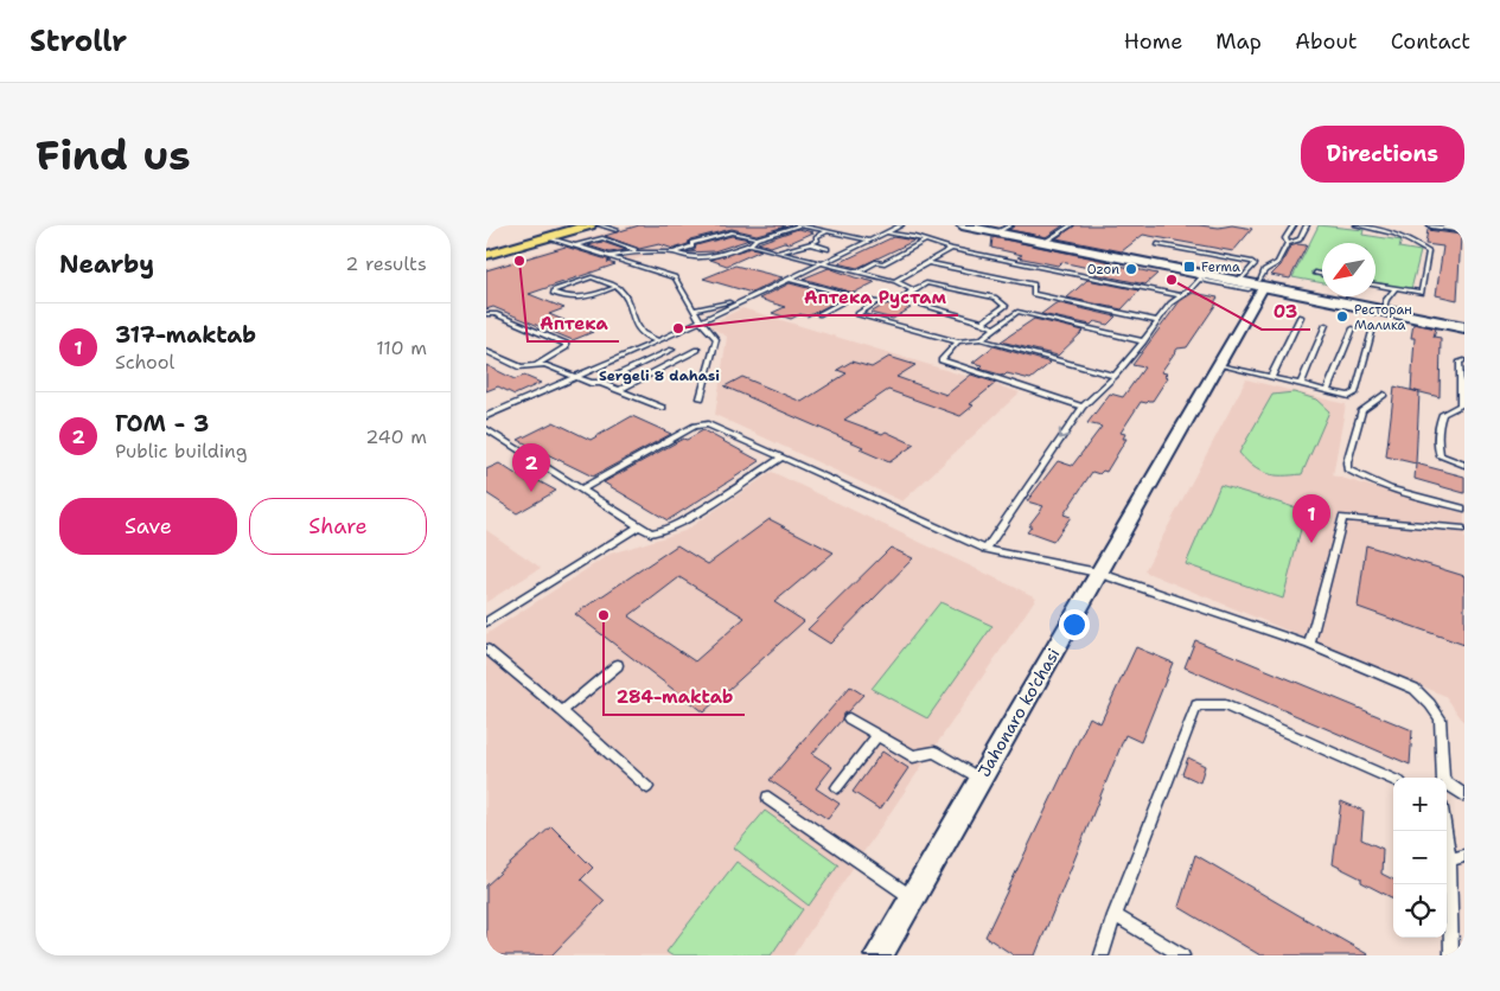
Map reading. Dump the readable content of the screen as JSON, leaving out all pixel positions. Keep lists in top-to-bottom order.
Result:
{
  "streets": {
    "street": ["Jahonaro ko'chasi"]
  },
  "districts": ["Sergeli 8 dahasi"],
  "places": {
    "other": [
      "Аптека",
      "Ozon",
      "03",
      "Ресторан Малика",
      "Аптека Рустам",
      "284-maktab"
    ],
    "transit": ["Ferma"]
  },
  "north": "bottom left",
  "page": {
    "header": "Strollr",
    "nav": [
      "Home",
      "Map",
      "About",
      "Contact"
    ],
    "buttons": [
      "Directions",
      ["Save", "Share"]
    ],
    "title": "Find us",
    "heading": ["Nearby", "2 results"],
    "list": [
      {
        "mark": "1",
        "name": "317-maktab",
        "note": "School",
        "value": "110 m"
      },
      {
        "mark": "2",
        "name": "ГОМ - 3",
        "note": "Public building",
        "value": "240 m"
      }
    ],
    "pins": ["2", "1"],
    "map_buttons": ["+", "−"]
  }
}
